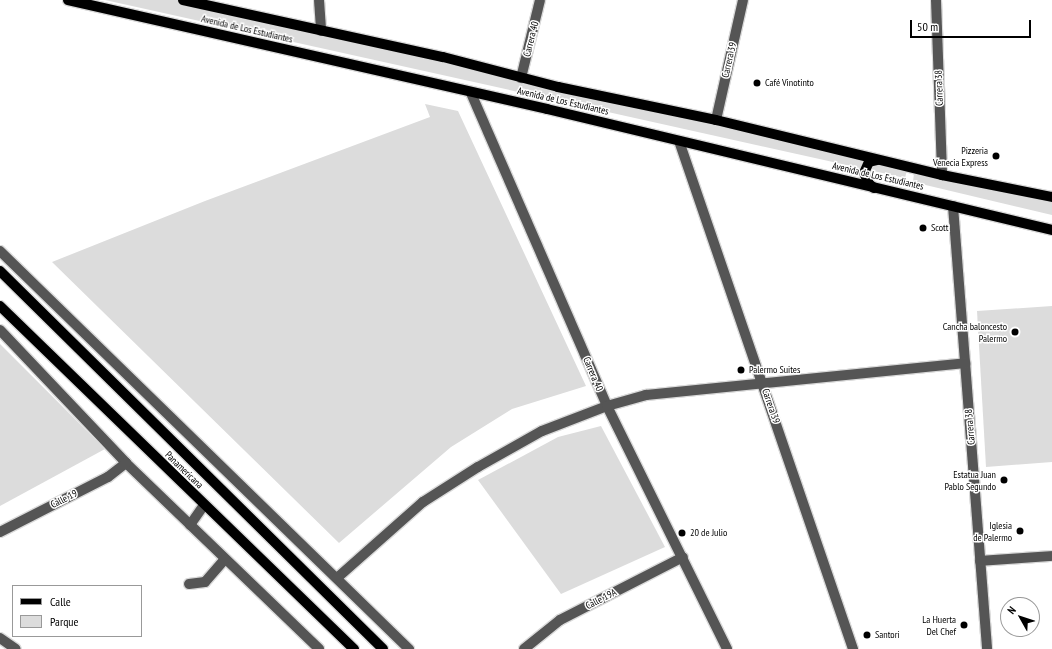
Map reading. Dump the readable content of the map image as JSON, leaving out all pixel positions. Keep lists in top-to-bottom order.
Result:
{
  "streets": {
    "main road": ["Avenida de Los Estudiantes", "Panamericana"],
    "street": [
      "Carrera 40",
      "Carrera 39",
      "Carrera 38",
      "Calle 19",
      "Calle 19A"
    ]
  },
  "crossings": [
    ["Avenida de Los Estudiantes", "Carrera 40"],
    ["Avenida de Los Estudiantes", "Carrera 39"],
    ["Avenida de Los Estudiantes", "Carrera 38"],
    ["Carrera 40", "Calle 19A"]
  ],
  "places": [
    "Café Vinotinto",
    "Pizzeria Venecia Express",
    "Scott",
    "Cancha baloncesto Palermo",
    "Palermo Suites",
    "Estatua Juan Pablo Segundo",
    "Iglesia de Palermo",
    "20 de Julio",
    "La Huerta Del Chef",
    "Santori"
  ],
  "legend": ["Calle", "Parque"],
  "scale_bar": "50 m",
  "north": "top left"
}
